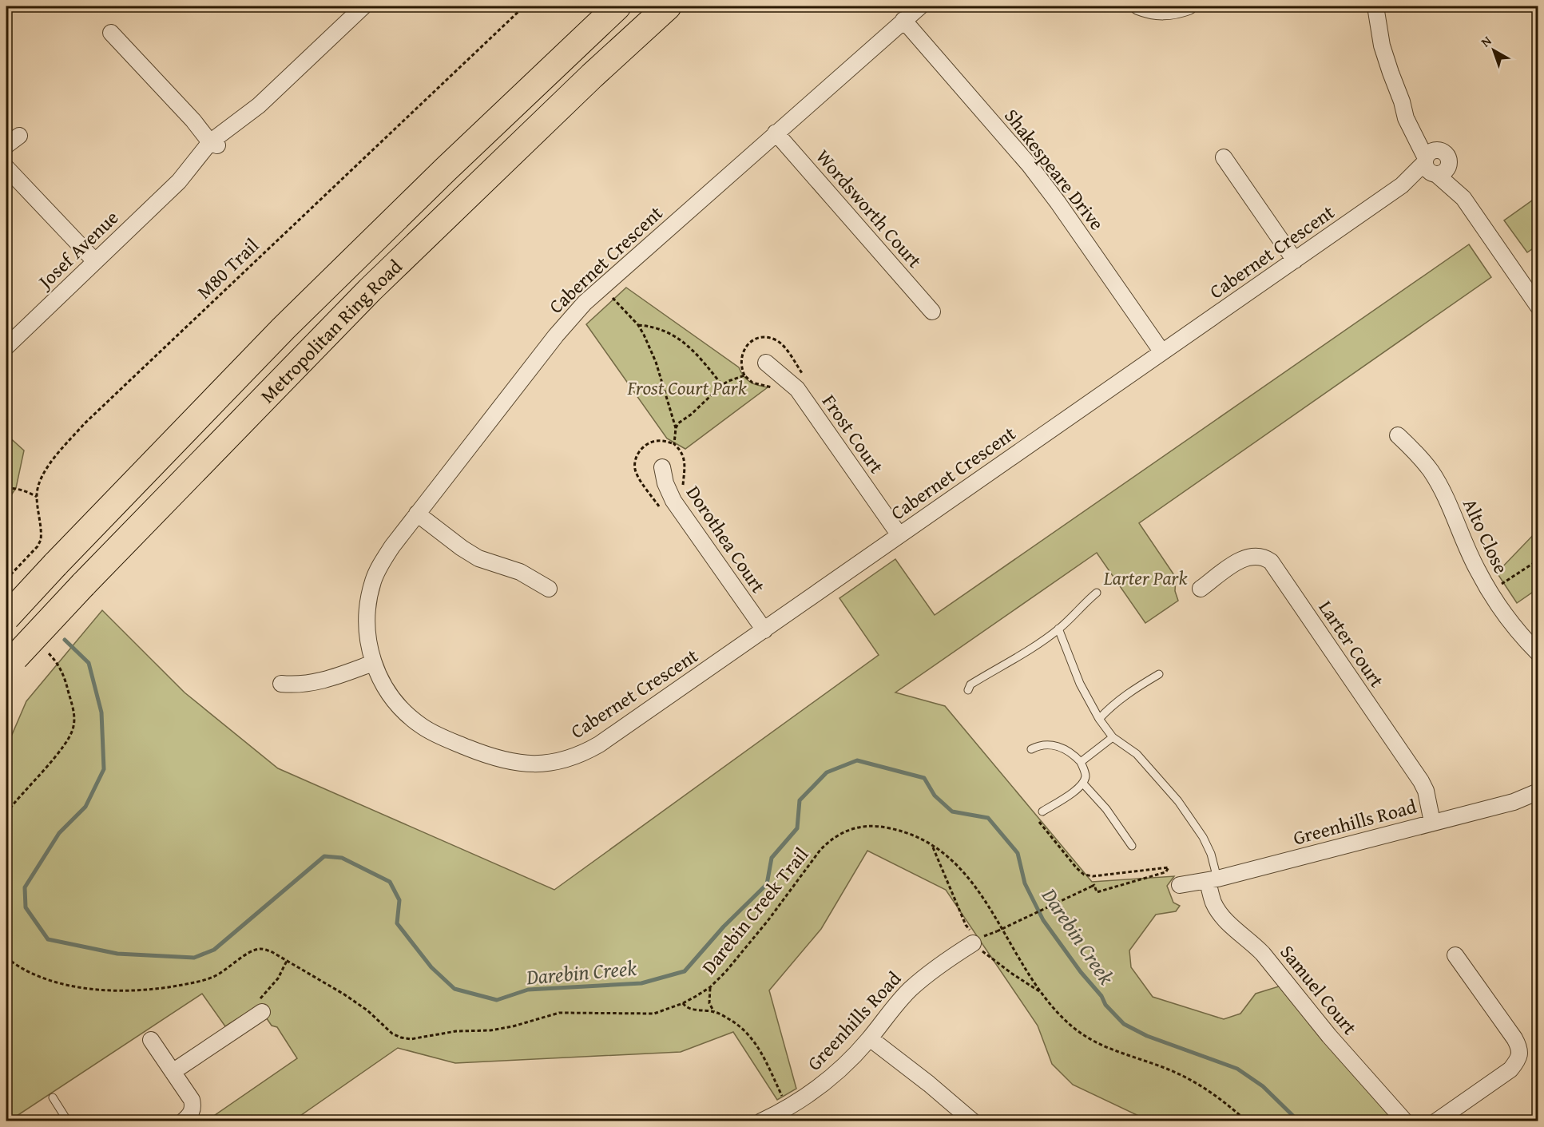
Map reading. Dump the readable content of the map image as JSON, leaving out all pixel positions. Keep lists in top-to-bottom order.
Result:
{
  "streets": {
    "highway": ["Metropolitan Ring Road"],
    "street": [
      "Shakespeare Drive",
      "Wordsworth Court",
      "Josef Avenue",
      "Cabernet Crescent",
      "Frost Court",
      "Alto Close",
      "Dorothea Court",
      "Larter Court",
      "Greenhills Road",
      "Samuel Court"
    ],
    "path": ["M80 Trail", "Darebin Creek Trail"]
  },
  "crossings": [
    ["Shakespeare Drive", "Cabernet Crescent"],
    ["Wordsworth Court", "Cabernet Crescent"],
    ["Cabernet Crescent", "Frost Court"],
    ["Cabernet Crescent", "Dorothea Court"],
    ["Larter Court", "Greenhills Road"],
    ["Greenhills Road", "Samuel Court"]
  ],
  "water": ["Darebin Creek"],
  "parks": ["Frost Court Park", "Larter Park"],
  "north": "top left"
}
